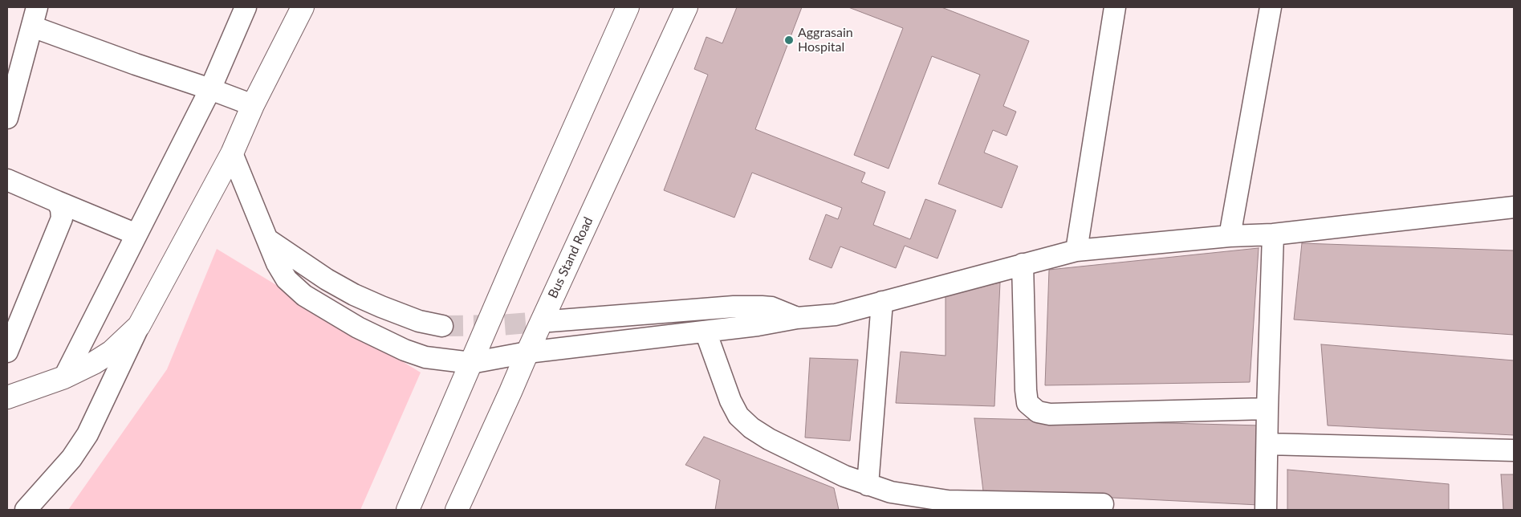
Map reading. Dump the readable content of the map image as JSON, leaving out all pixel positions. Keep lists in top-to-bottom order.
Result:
{
  "streets": {
    "main road": ["Bus Stand Road"]
  },
  "places": ["Aggrasain Hospital"]
}
